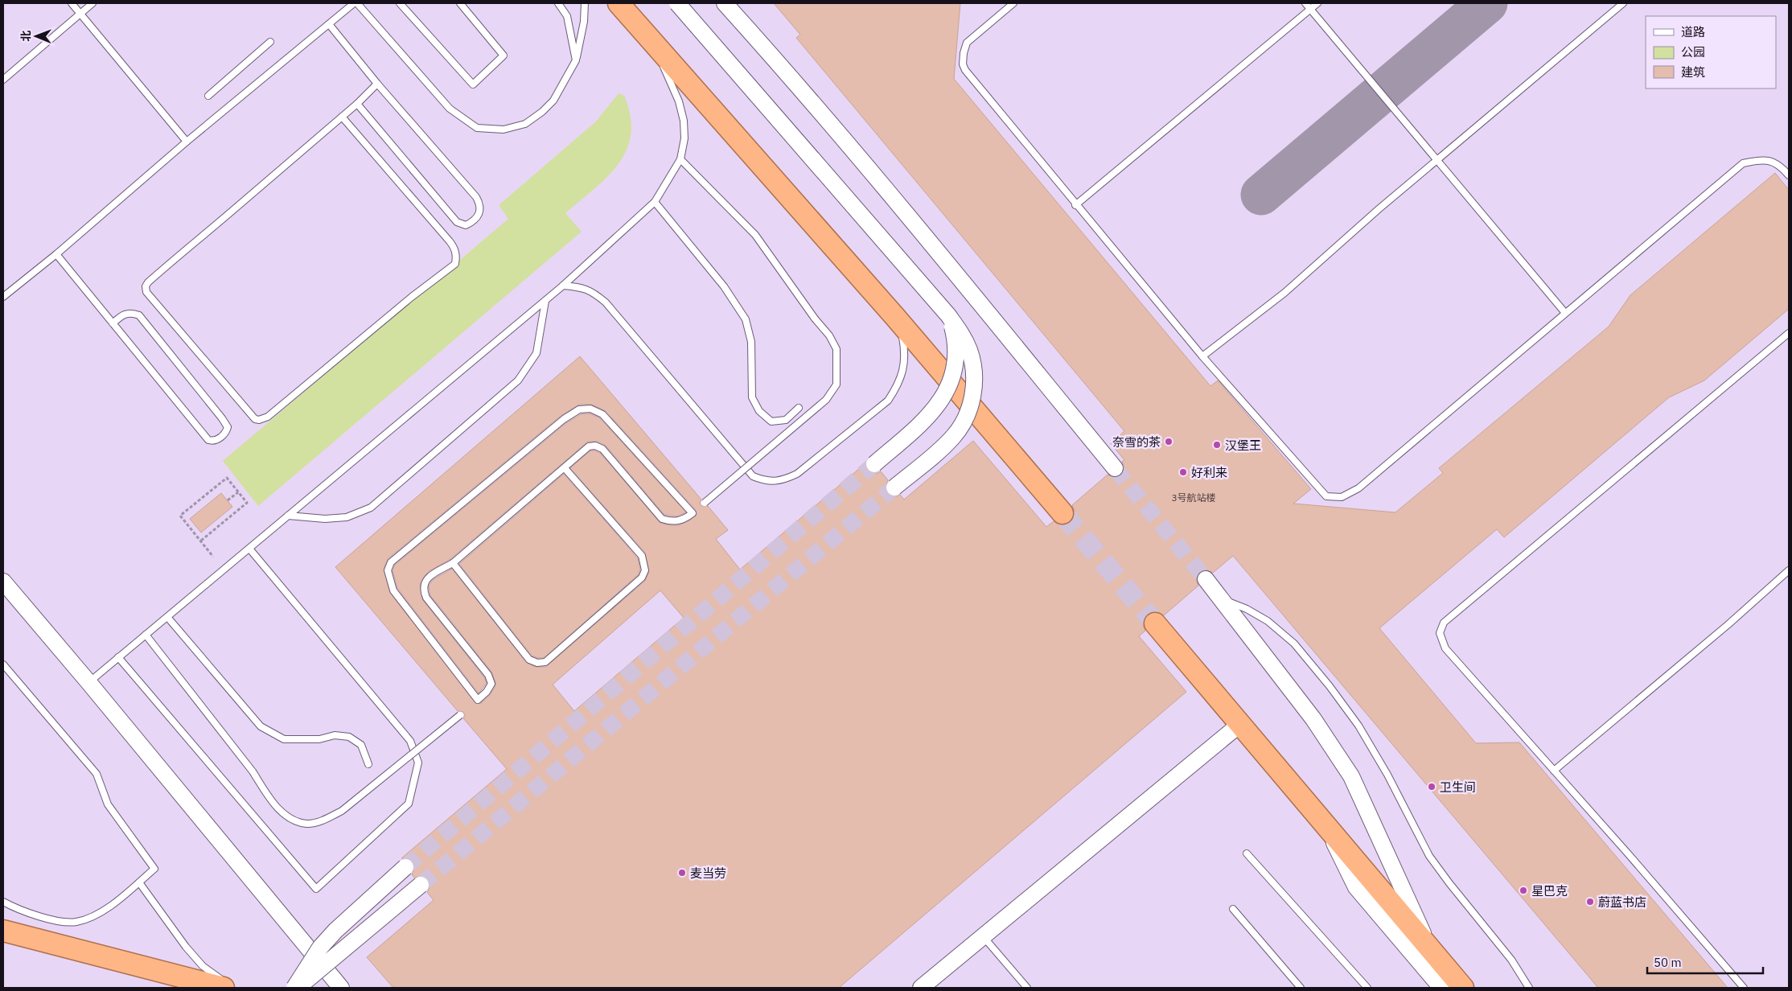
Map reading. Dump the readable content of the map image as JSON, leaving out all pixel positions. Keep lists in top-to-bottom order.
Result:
{
  "places": [
    "奈雪的茶",
    "汉堡王",
    "好利来",
    "卫生间",
    "麦当劳",
    "星巴克",
    "蔚蓝书店"
  ],
  "house_numbers": ["3号航站楼"],
  "legend": ["道路", "公园", "建筑"],
  "scale_bar": "50 m",
  "north": "left"
}
